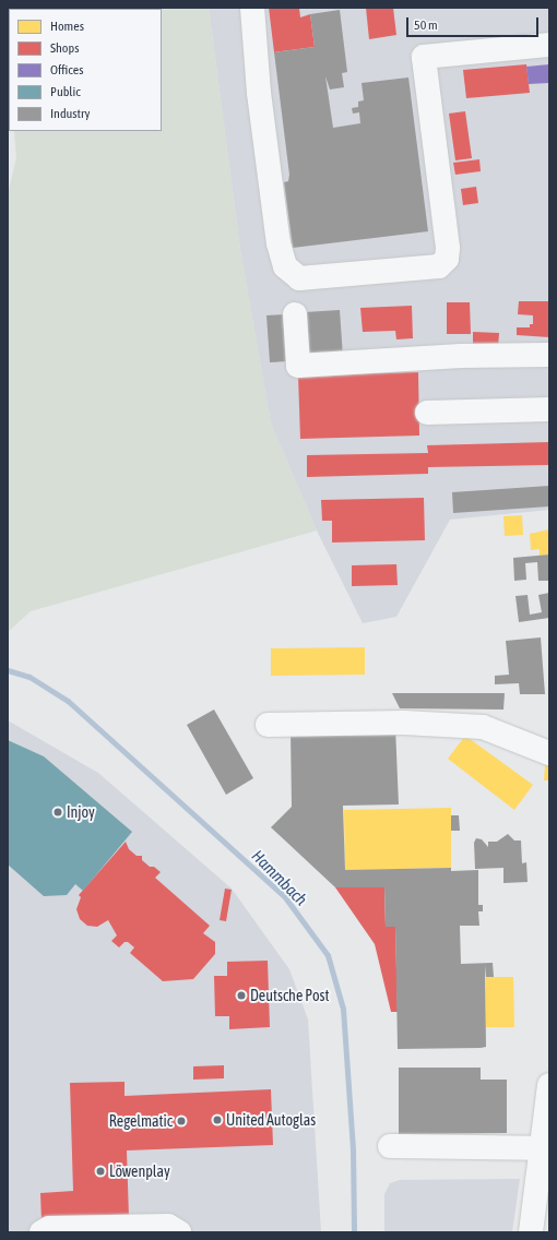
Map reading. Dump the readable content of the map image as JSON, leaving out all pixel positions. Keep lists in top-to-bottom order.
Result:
{
  "water": ["Hammbach"],
  "places": [
    "Injoy",
    "Deutsche Post",
    "United Autoglas",
    "Regelmatic",
    "Löwenplay"
  ],
  "legend": [
    "Homes",
    "Shops",
    "Offices",
    "Public",
    "Industry"
  ],
  "scale_bar": "50 m"
}
